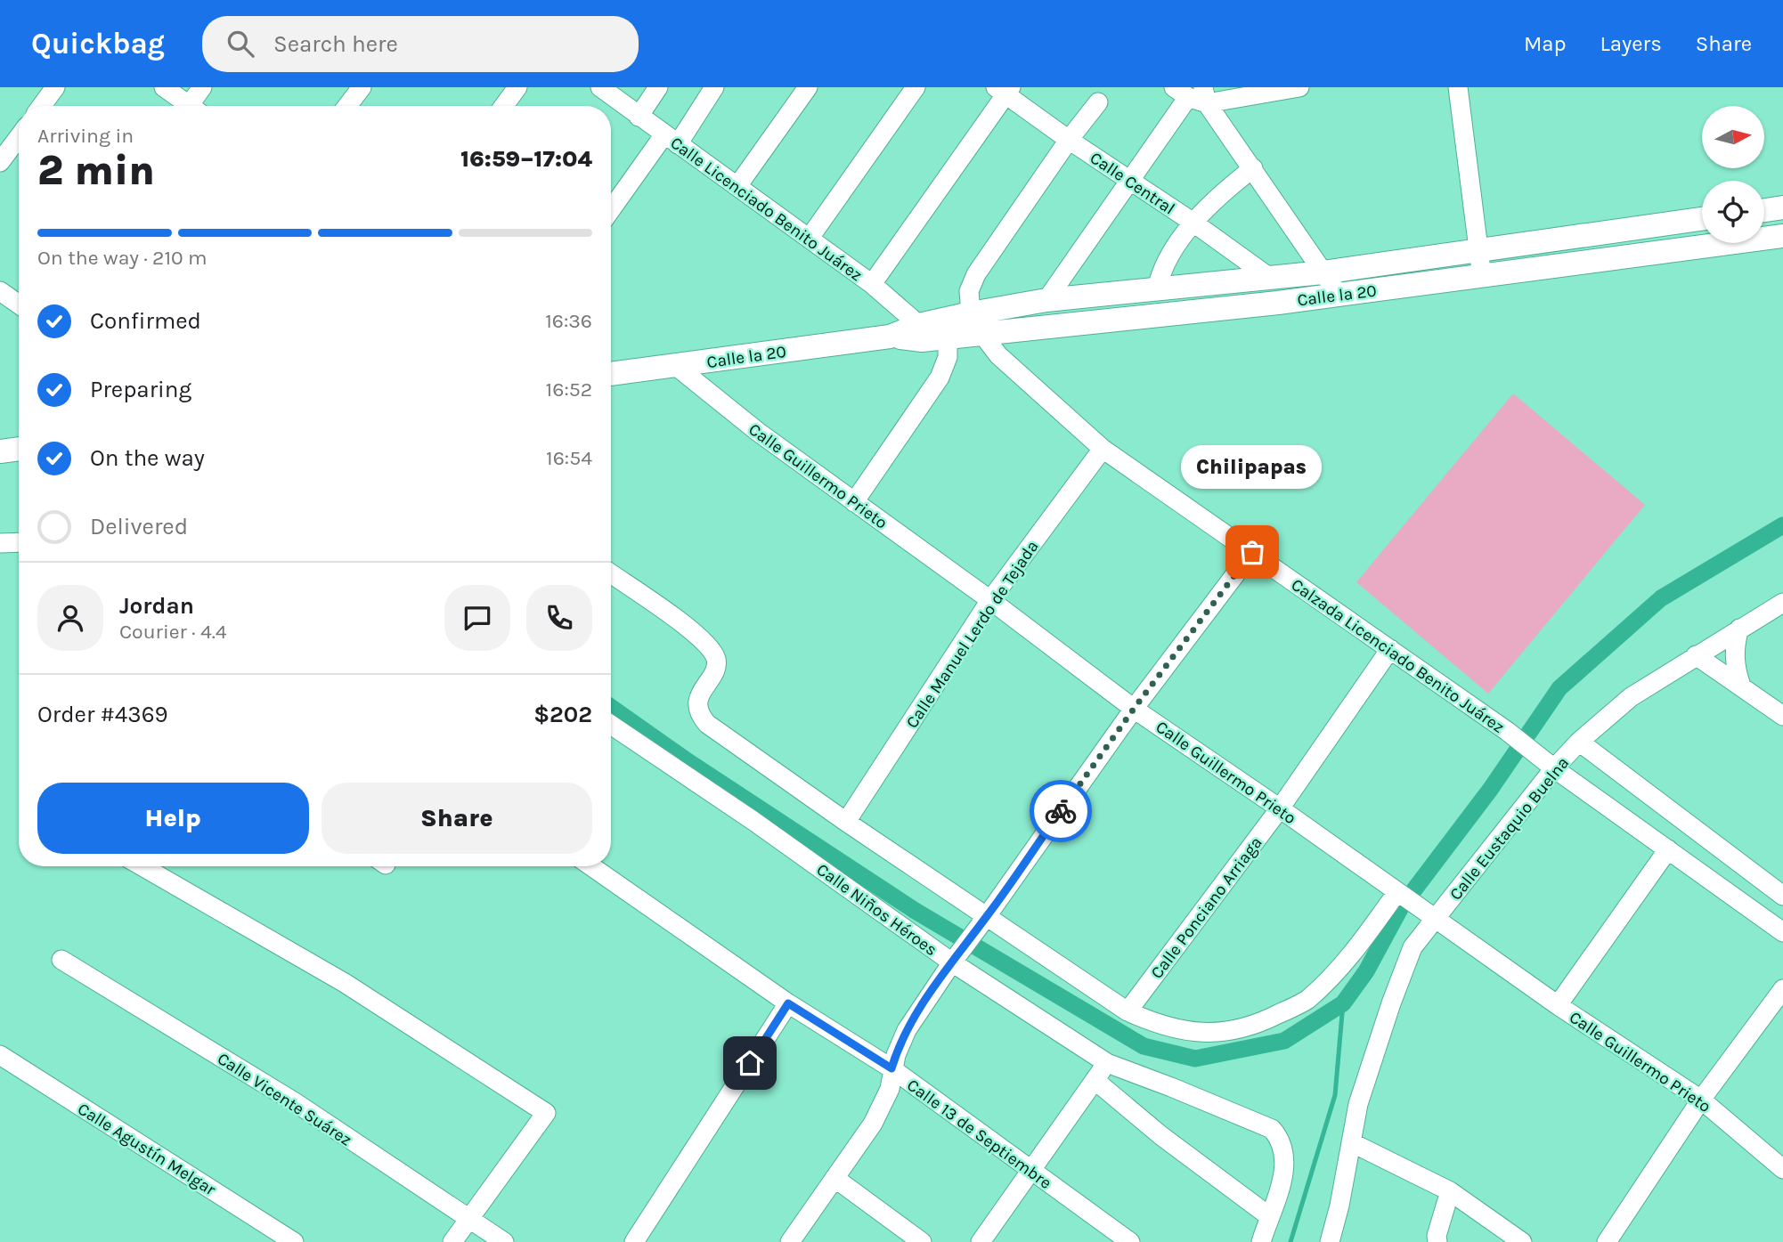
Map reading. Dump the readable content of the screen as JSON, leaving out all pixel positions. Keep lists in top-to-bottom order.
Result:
{
  "streets": {
    "street": [
      "Calle Central",
      "Calle Licenciado Benito Juárez",
      "Calle la 20",
      "Calle Guillermo Prieto",
      "Calle Manuel Lerdo de Tejada",
      "Calzada Licenciado Benito Juárez",
      "Calle Eustaquio Buelna",
      "Calle Ponciano Arriaga",
      "Calle Niños Héroes",
      "Calle Vicente Suárez",
      "Calle 13 de Septiembre",
      "Calle Agustín Melgar"
    ]
  },
  "crossings": [
    ["Calle Central", "Calle la 20"],
    ["Calle Licenciado Benito Juárez", "Calle la 20"],
    ["Calle la 20", "Calle Guillermo Prieto"],
    ["Calle la 20", "Calzada Licenciado Benito Juárez"],
    ["Calle Guillermo Prieto", "Calle Manuel Lerdo de Tejada"],
    ["Calle Guillermo Prieto", "Calle Eustaquio Buelna"],
    ["Calle Guillermo Prieto", "Calle Ponciano Arriaga"],
    ["Calle Manuel Lerdo de Tejada", "Calzada Licenciado Benito Juárez"],
    ["Calzada Licenciado Benito Juárez", "Calle Eustaquio Buelna"],
    ["Calzada Licenciado Benito Juárez", "Calle Ponciano Arriaga"]
  ],
  "places": ["Chilipapas"],
  "north": "right",
  "page": {
    "header": "Quickbag",
    "search": "Search here",
    "nav": ["Map", "Layers", "Share"],
    "heading": ["2 min", "Arriving in", "16:59–17:04"],
    "panel": [
      "Jordan",
      "Courier · 4.4",
      "Order #4369",
      "$202"
    ],
    "bar": "On the way · 210 m",
    "list": [
      ["Confirmed", "16:36"],
      ["Preparing", "16:52"],
      ["On the way", "16:54"],
      "Delivered"
    ],
    "bubble": "Chilipapas",
    "buttons": ["Help", "Share"]
  }
}
